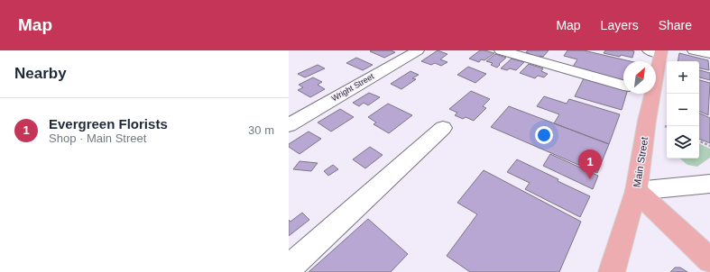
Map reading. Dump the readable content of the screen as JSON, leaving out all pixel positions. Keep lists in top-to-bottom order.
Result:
{
  "streets": {
    "main road": ["Main Street"],
    "street": ["Wright Street"]
  },
  "north": "top right",
  "page": {
    "header": "Map",
    "nav": ["Map", "Layers", "Share"],
    "heading": "Nearby",
    "map_buttons": ["+", "−"],
    "list": [
      {
        "mark": "1",
        "name": "Evergreen Florists",
        "note": "Shop · Main Street",
        "value": "30 m"
      }
    ],
    "pins": "1"
  }
}
